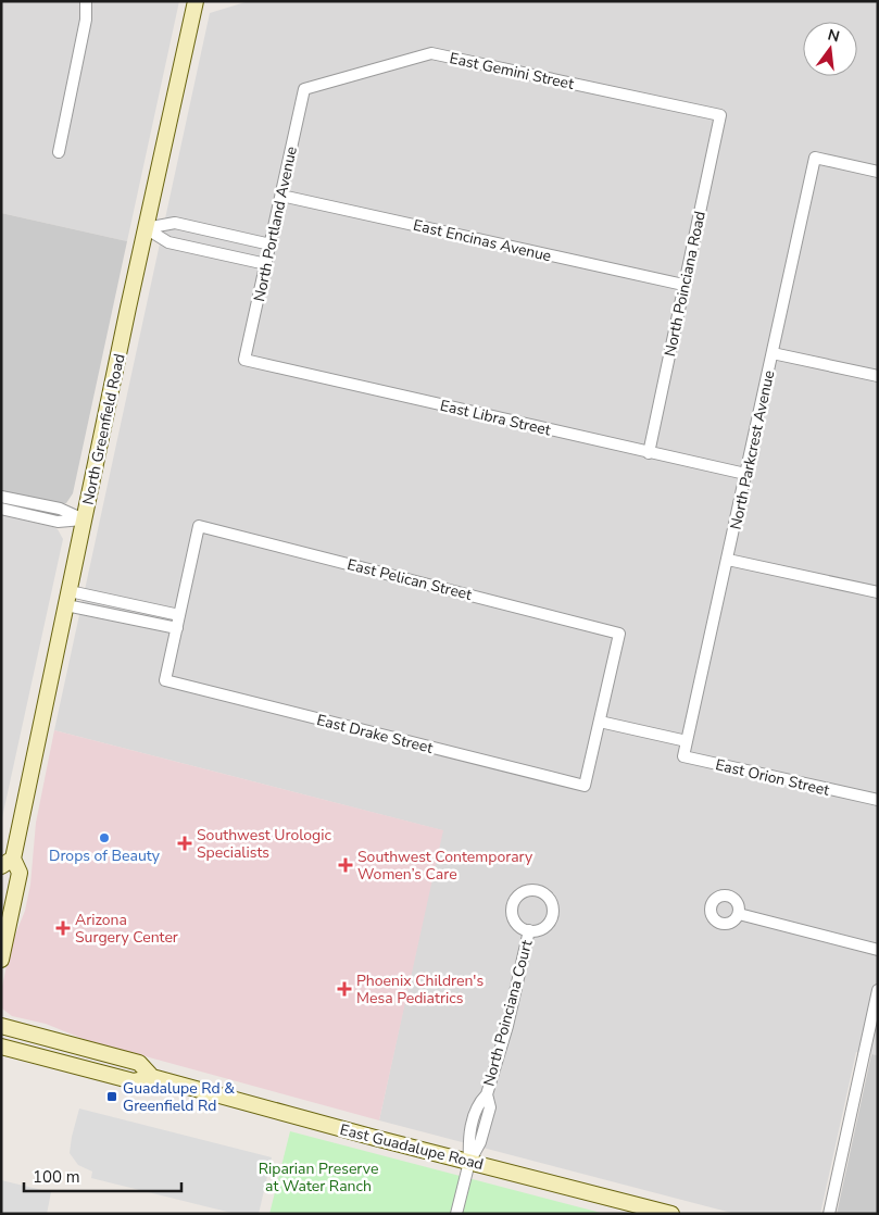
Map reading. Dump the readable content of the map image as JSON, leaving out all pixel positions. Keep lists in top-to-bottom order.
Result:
{
  "streets": {
    "main road": ["North Greenfield Road", "East Guadalupe Road"],
    "street": [
      "East Gemini Street",
      "North Portland Avenue",
      "East Encinas Avenue",
      "North Poinciana Road",
      "East Libra Street",
      "North Parkcrest Avenue",
      "East Pelican Street",
      "East Drake Street",
      "East Orion Street",
      "North Poinciana Court"
    ]
  },
  "crossings": [
    ["East Gemini Street", "North Portland Avenue"],
    ["East Gemini Street", "North Poinciana Road"],
    ["North Portland Avenue", "East Encinas Avenue"],
    ["North Portland Avenue", "East Libra Street"],
    ["East Encinas Avenue", "North Poinciana Road"],
    ["North Poinciana Road", "East Libra Street"],
    ["East Libra Street", "North Parkcrest Avenue"],
    ["North Parkcrest Avenue", "East Orion Street"],
    ["East Pelican Street", "East Drake Street"],
    ["North Poinciana Court", "East Guadalupe Road"]
  ],
  "parks": ["Riparian Preserve at Water Ranch"],
  "places": {
    "other": ["Drops of Beauty"],
    "health": [
      "Southwest Urologic Specialists",
      "Southwest Contemporary Women’s Care",
      "Arizona Surgery Center",
      "Phoenix Children's Mesa Pediatrics"
    ],
    "transit": ["Guadalupe Rd & Greenfield Rd"]
  },
  "scale_bar": "100 m",
  "north": "top"
}
